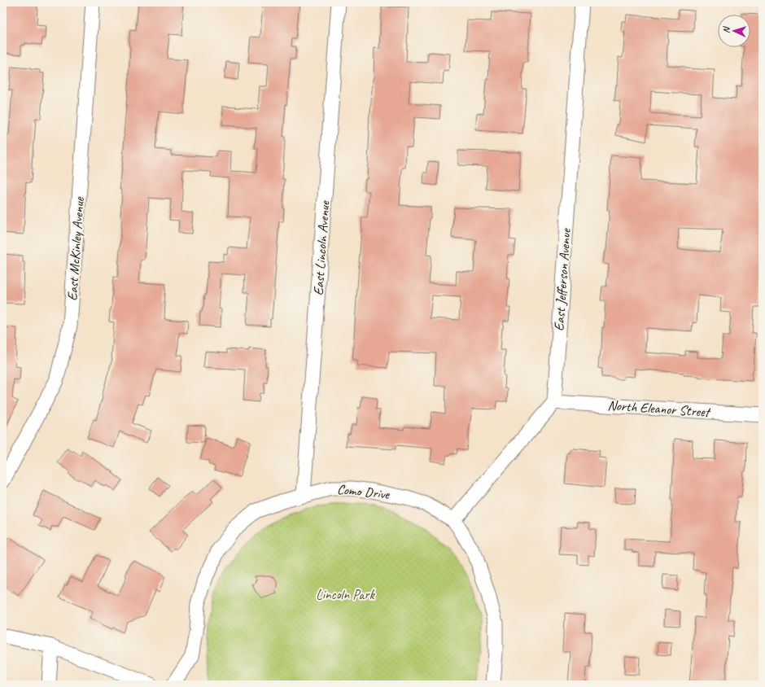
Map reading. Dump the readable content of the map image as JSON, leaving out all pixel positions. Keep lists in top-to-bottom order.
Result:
{
  "streets": {
    "street": [
      "East Lincoln Avenue",
      "East McKinley Avenue",
      "East Jefferson Avenue",
      "North Eleanor Street",
      "Como Drive"
    ]
  },
  "crossings": [
    ["East Lincoln Avenue", "Como Drive"],
    ["East Jefferson Avenue", "North Eleanor Street"]
  ],
  "parks": ["Lincoln Park"],
  "north": "left"
}
